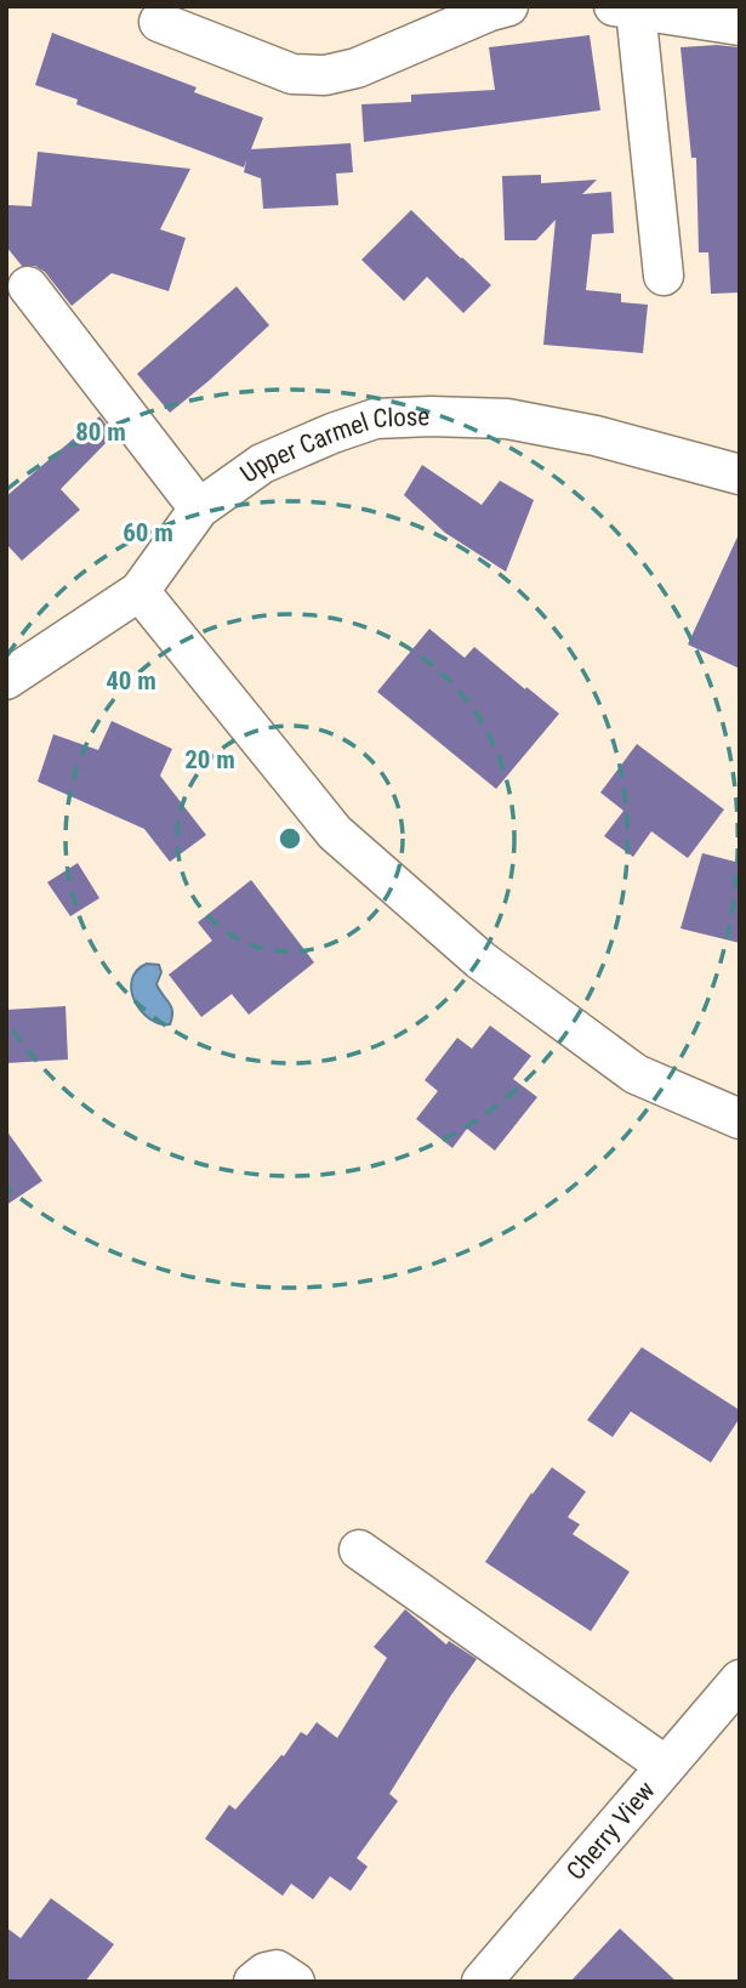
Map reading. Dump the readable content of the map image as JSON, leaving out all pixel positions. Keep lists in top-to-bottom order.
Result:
{
  "streets": {
    "street": ["Upper Carmel Close", "Cherry View"]
  },
  "rings": [
    "80 m",
    "60 m",
    "40 m",
    "20 m"
  ]
}
